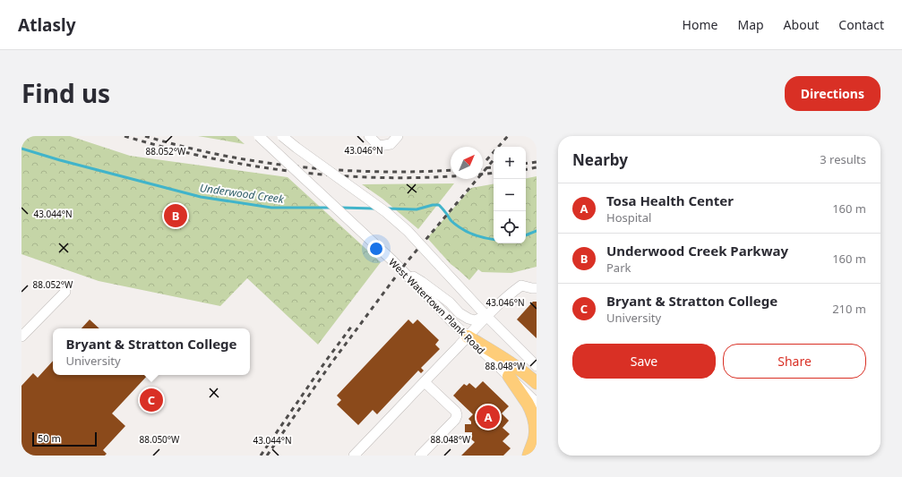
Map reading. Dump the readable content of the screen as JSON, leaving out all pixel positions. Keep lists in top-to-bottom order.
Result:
{
  "streets": {
    "street": ["West Watertown Plank Road"]
  },
  "water": ["Underwood Creek"],
  "scale_bar": "50 m",
  "north": "top right",
  "page": {
    "header": "Atlasly",
    "nav": [
      "Home",
      "Map",
      "About",
      "Contact"
    ],
    "title": "Find us",
    "buttons": [
      "Directions",
      ["Save", "Share"]
    ],
    "heading": ["Nearby", "3 results"],
    "map_buttons": ["+", "−"],
    "list": [
      {
        "mark": "A",
        "name": "Tosa Health Center",
        "note": "Hospital",
        "value": "160 m"
      },
      {
        "mark": "B",
        "name": "Underwood Creek Parkway",
        "note": "Park",
        "value": "160 m"
      },
      {
        "mark": "C",
        "name": "Bryant & Stratton College",
        "note": "University",
        "value": "210 m"
      }
    ],
    "pins": ["B", "C", "A"],
    "popup": ["Bryant & Stratton College", "University"],
    "scale": "50 m"
  },
  "coordinates": [
    "43.046°N",
    "88.052°W",
    "43.044°N",
    "88.048°W",
    "88.050°W"
  ]
}
